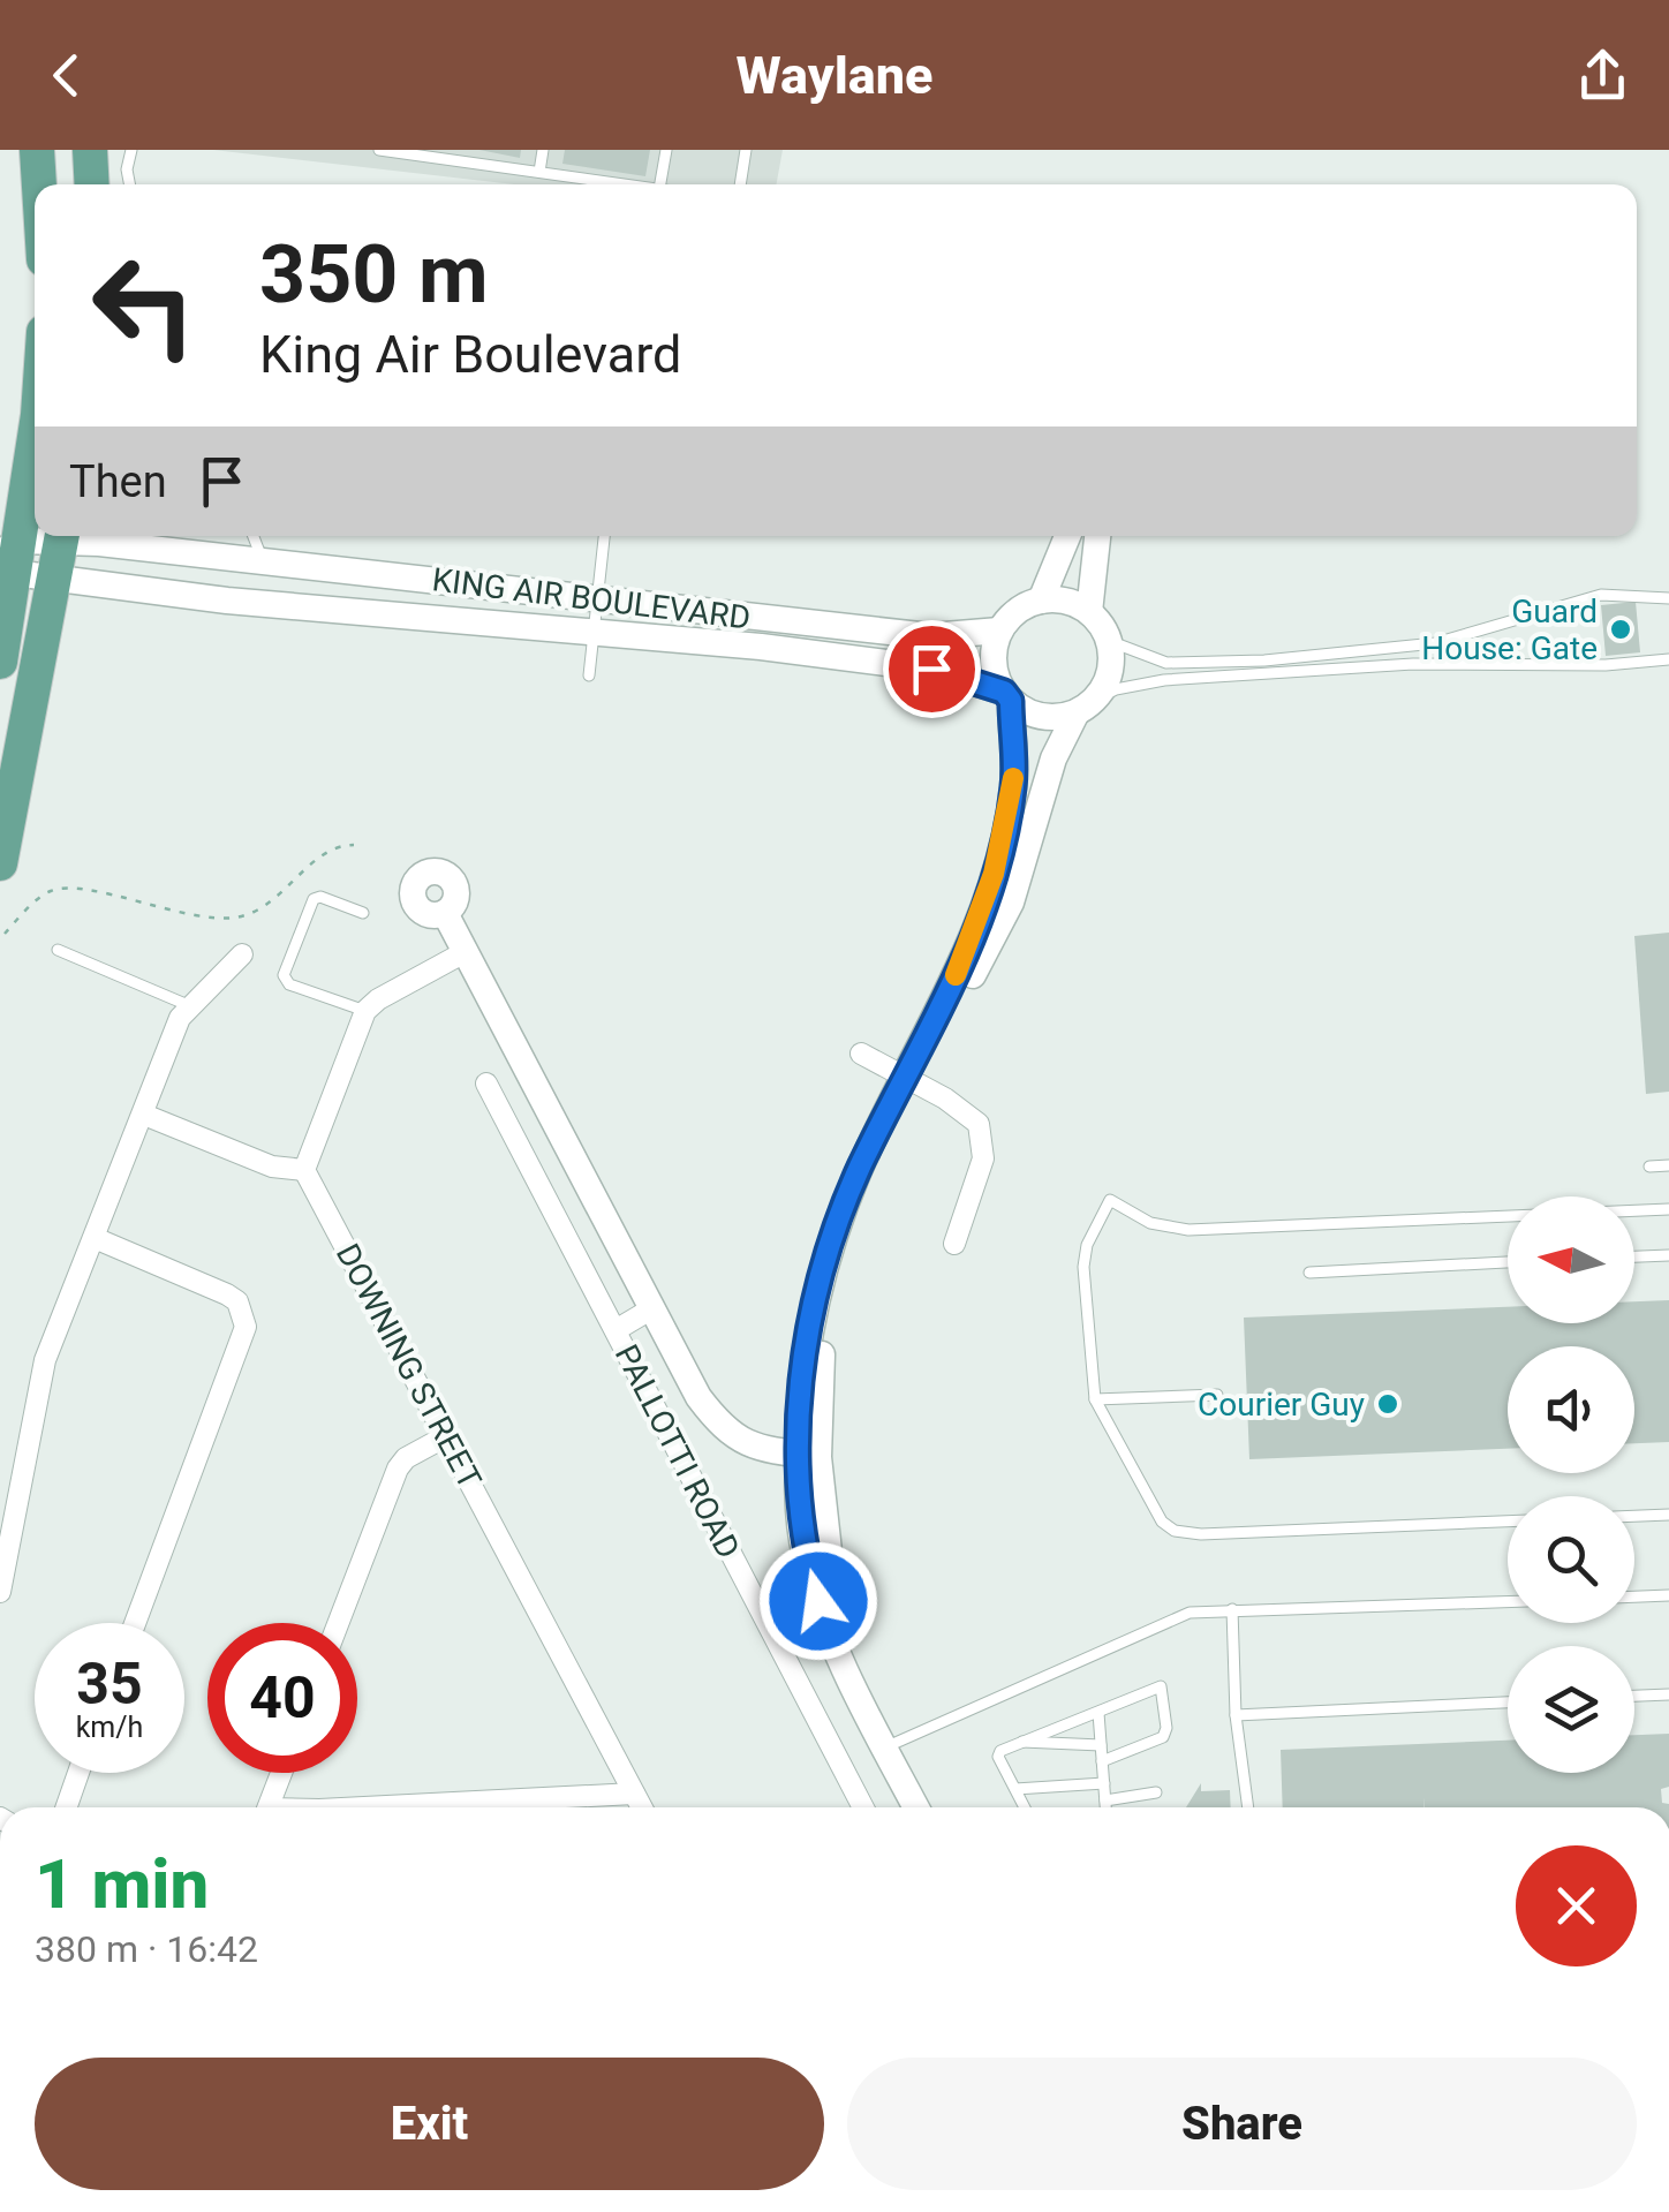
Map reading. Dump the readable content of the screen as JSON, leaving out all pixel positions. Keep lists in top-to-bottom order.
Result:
{
  "streets": {
    "street": ["KING AIR BOULEVARD", "DOWNING STREET", "PALLOTTI ROAD"]
  },
  "places": ["Guard House: Gate", "Courier Guy"],
  "north": "left",
  "page": {
    "header": "Waylane",
    "turn": ["350 m", "King Air Boulevard"],
    "then": "Then",
    "speed": "35 km/h",
    "limit": "40",
    "heading": ["1 min", "380 m · 16:42"],
    "buttons": ["Exit", "Share"]
  }
}
